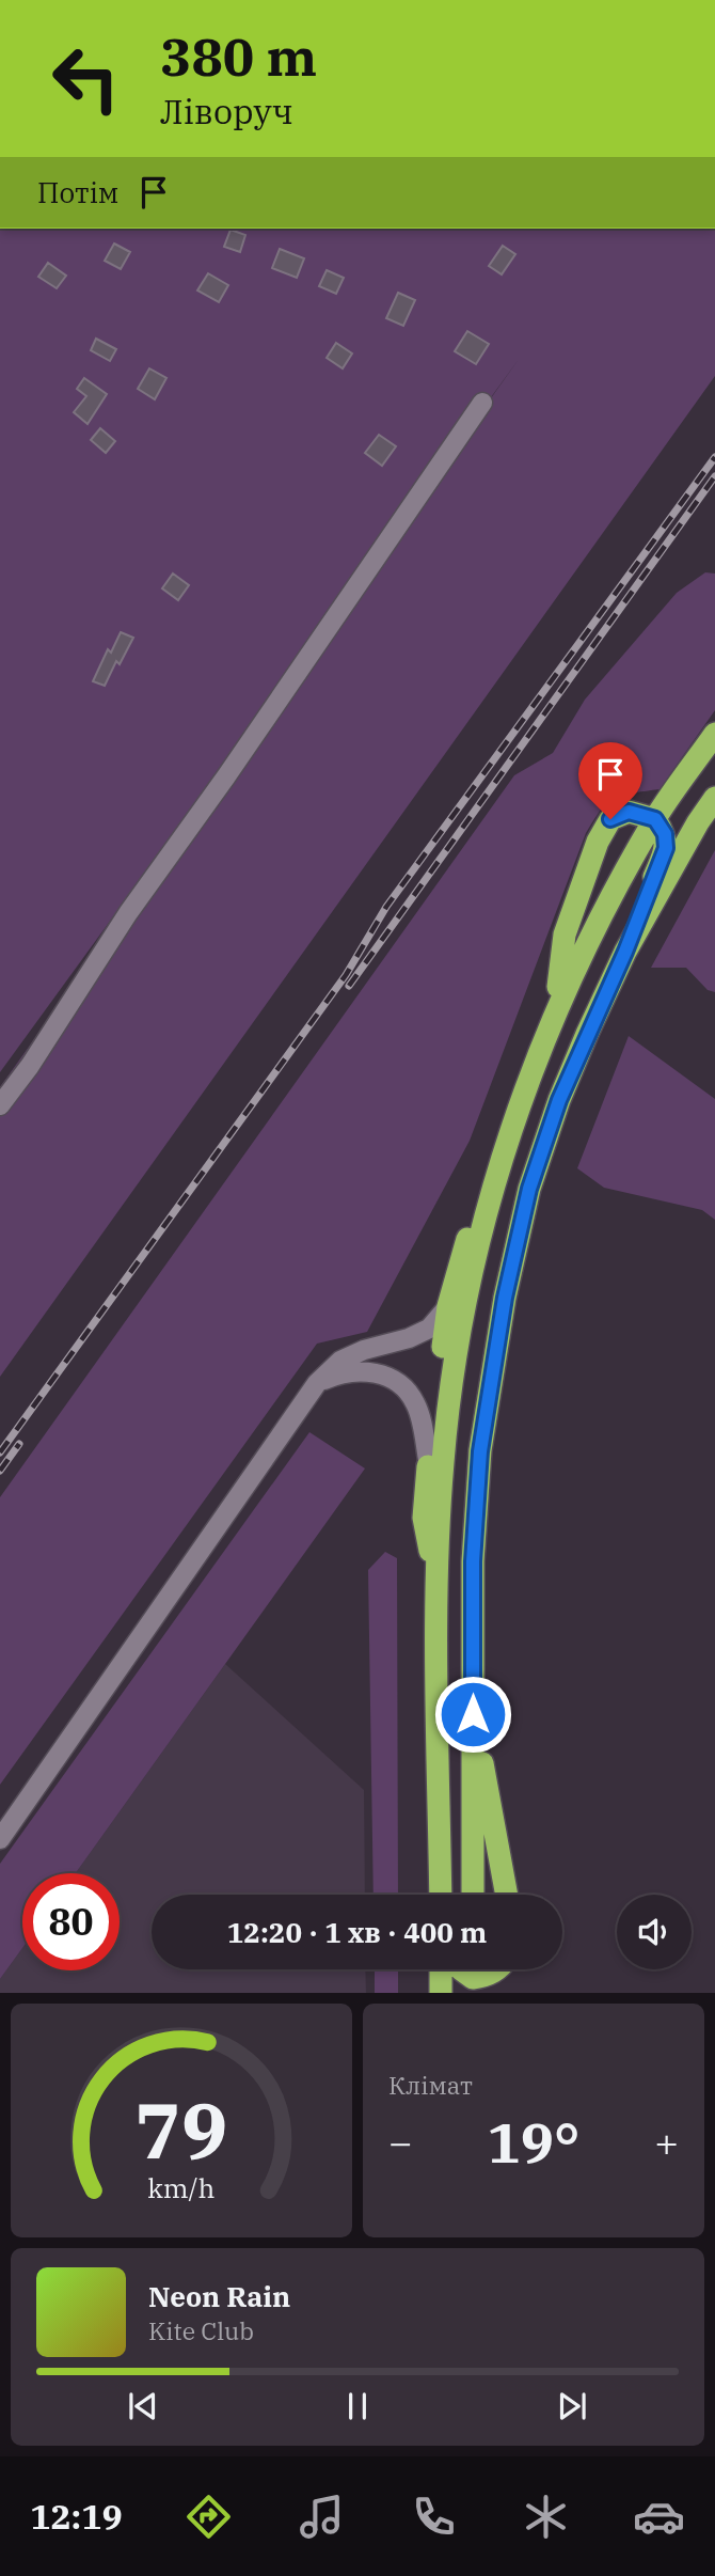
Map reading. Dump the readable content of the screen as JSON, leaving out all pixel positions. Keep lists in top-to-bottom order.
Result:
{
  "page": {
    "turn": ["380 m", "Ліворуч"],
    "then": "Потім",
    "limit": "80",
    "trip": "12:20 · 1 хв · 400 m",
    "tile": "Клімат",
    "heat": ["−", "19°", "+"],
    "song": ["Neon Rain", "Kite Club"],
    "tabs": "12:19",
    "gauge": ["79", "km/h"]
  }
}
